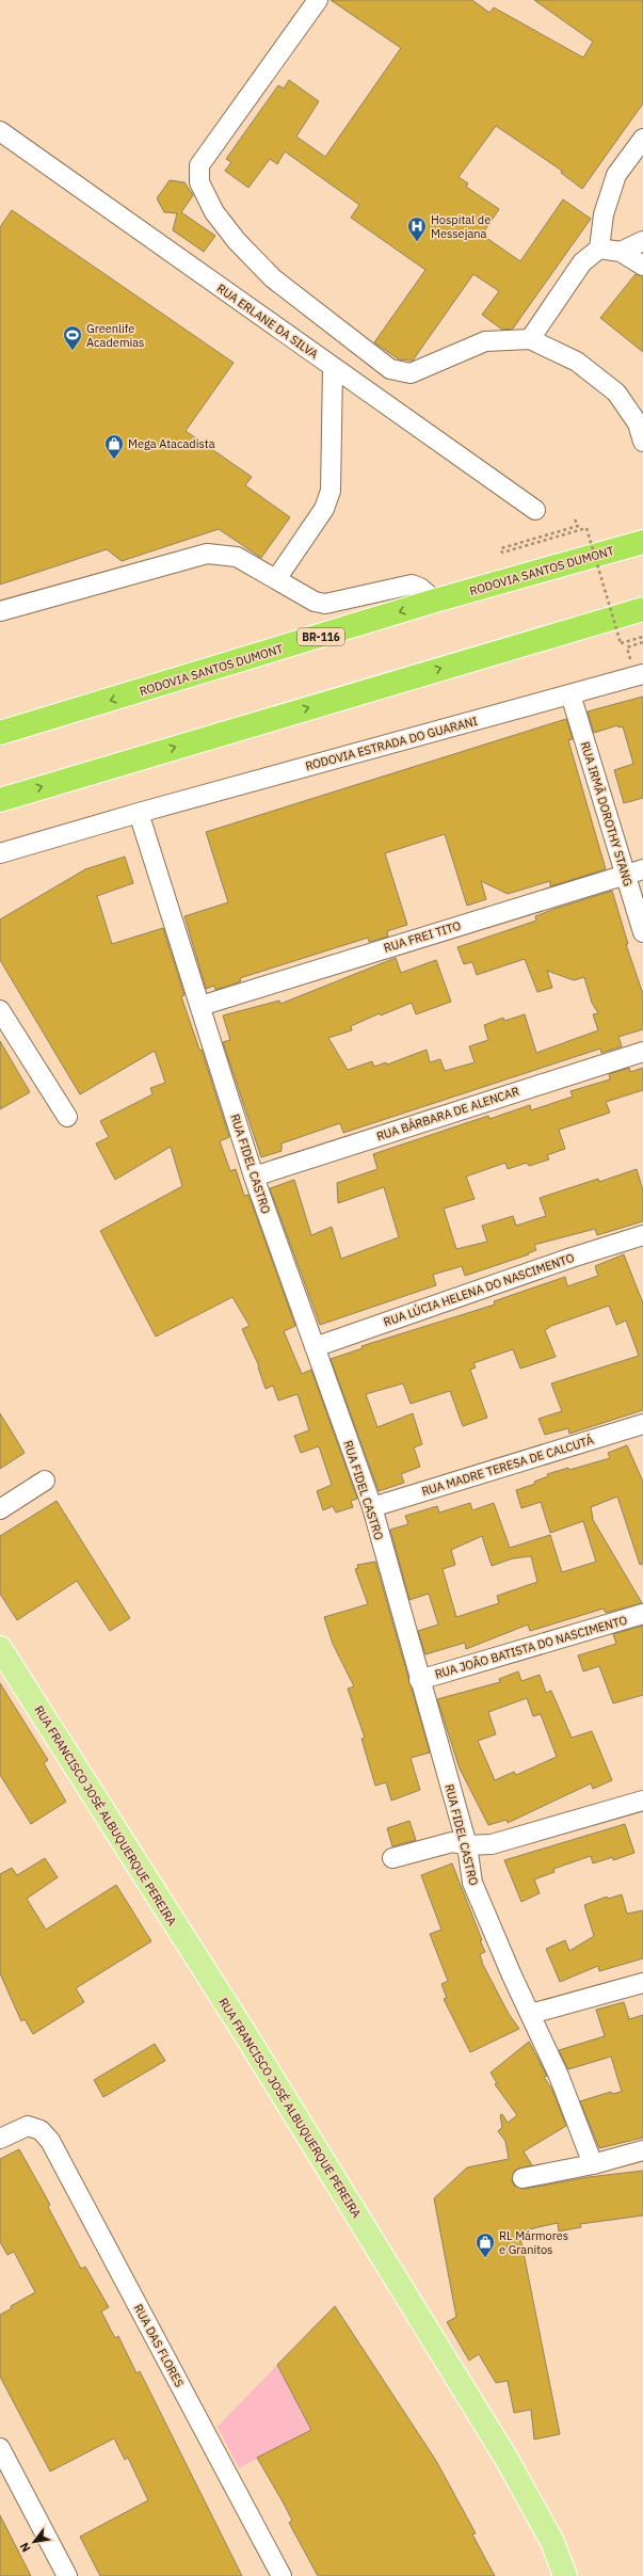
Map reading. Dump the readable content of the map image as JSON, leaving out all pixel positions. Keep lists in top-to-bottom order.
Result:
{
  "streets": {
    "highway": ["RODOVIA SANTOS DUMONT", "BR-116"],
    "main road": ["RUA FRANCISCO JOSÉ ALBUQUERQUE PEREIRA"],
    "street": [
      "RUA ERLANE DA SILVA",
      "RODOVIA ESTRADA DO GUARANI",
      "RUA IRMÃ DOROTHY STANG",
      "RUA FREI TITO",
      "RUA BÁRBARA DE ALENCAR",
      "RUA FIDEL CASTRO",
      "RUA LÚCIA HELENA DO NASCIMENTO",
      "RUA MADRE TERESA DE CALCUTÁ",
      "RUA JOÃO BATISTA DO NASCIMENTO",
      "RUA DAS FLORES"
    ]
  },
  "crossings": [
    ["RODOVIA ESTRADA DO GUARANI", "RUA IRMÃ DOROTHY STANG"],
    ["RODOVIA ESTRADA DO GUARANI", "RUA FIDEL CASTRO"],
    ["RUA IRMÃ DOROTHY STANG", "RUA FREI TITO"],
    ["RUA FREI TITO", "RUA FIDEL CASTRO"],
    ["RUA BÁRBARA DE ALENCAR", "RUA FIDEL CASTRO"],
    ["RUA FIDEL CASTRO", "RUA LÚCIA HELENA DO NASCIMENTO"],
    ["RUA FIDEL CASTRO", "RUA MADRE TERESA DE CALCUTÁ"],
    ["RUA FIDEL CASTRO", "RUA JOÃO BATISTA DO NASCIMENTO"]
  ],
  "places": {
    "hospital": ["Hospital de Messejana"],
    "sports": ["Greenlife Academias"],
    "shop": ["Mega Atacadista", "RL Mármores e Granitos"]
  },
  "north": "bottom left"
}
